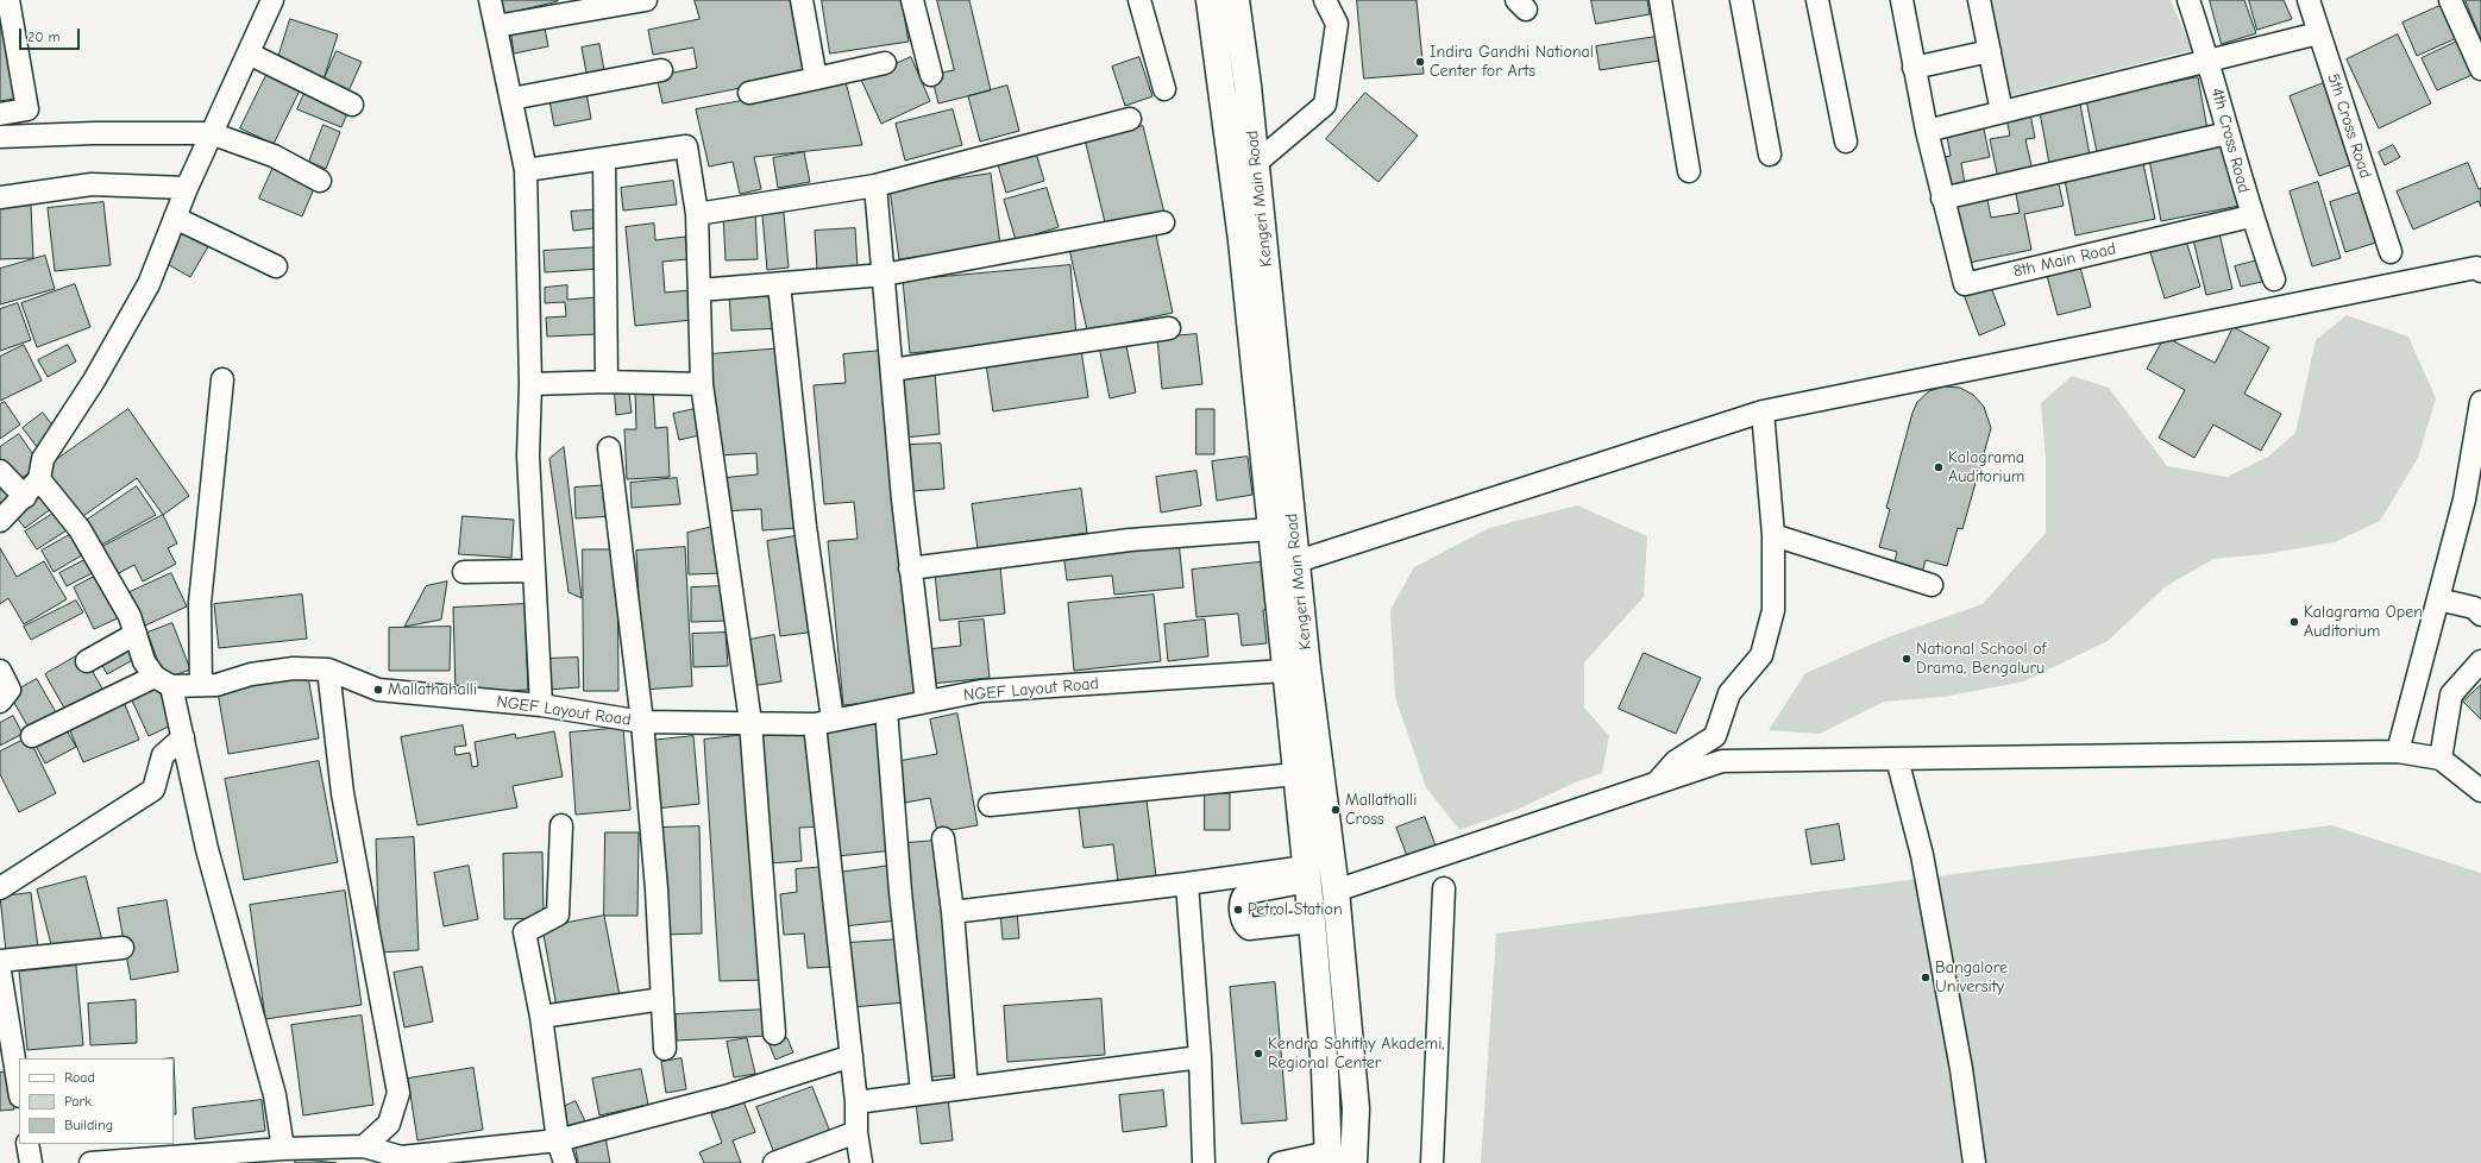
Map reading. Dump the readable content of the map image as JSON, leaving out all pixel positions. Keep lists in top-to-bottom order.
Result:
{
  "streets": {
    "main road": ["Kengeri Main Road"],
    "street": [
      "5th Cross Road",
      "4th Cross Road",
      "8th Main Road",
      "NGEF Layout Road"
    ]
  },
  "crossings": [
    ["4th Cross Road", "8th Main Road"],
    ["Kengeri Main Road", "NGEF Layout Road"]
  ],
  "places": [
    "Indira Gandhi National Center for Arts",
    "Kalagrama Auditorium",
    "Kalagrama Open Auditorium",
    "National School of Drama, Bengaluru",
    "Mallathahalli",
    "Mallathalli Cross",
    "Petrol Station",
    "Bangalore University",
    "Kendra Sahithy Akademi, Regional Center"
  ],
  "legend": ["Road", "Park", "Building"],
  "scale_bar": "20 m"
}
